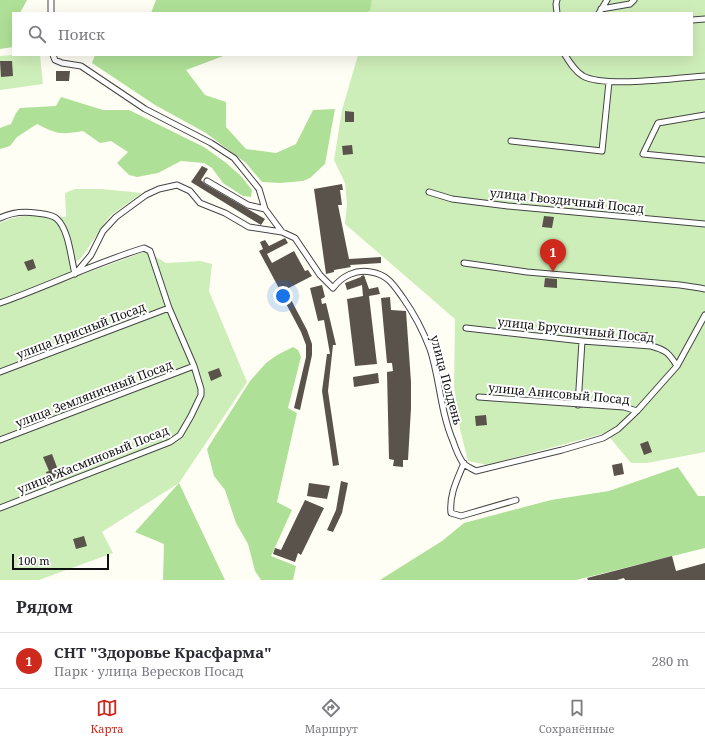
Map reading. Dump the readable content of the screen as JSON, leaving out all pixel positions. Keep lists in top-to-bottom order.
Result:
{
  "streets": {
    "street": [
      "улица Гвоздичный Посад",
      "улица Брусничный Посад",
      "улица Ирисный Посад",
      "улица Полдень",
      "улица Земляничный Посад",
      "улица Анисовый Посад",
      "улица Жасминовый Посад"
    ]
  },
  "crossings": [
    ["улица Ирисный Посад", "улица Жасминовый Посад"],
    ["улица Полдень", "улица Жасминовый Посад"],
    ["улица Земляничный Посад", "улица Жасминовый Посад"]
  ],
  "scale_bar": "100 m",
  "page": {
    "search": "Поиск",
    "pins": "1",
    "scale": "100 m",
    "heading": "Рядом",
    "list": [
      {
        "mark": "1",
        "name": "СНТ \"Здоровье Красфарма\"",
        "note": "Парк · улица Вересков Посад",
        "value": "280 m"
      }
    ],
    "nav": ["Карта", "Маршрут", "Сохранённые"]
  }
}
